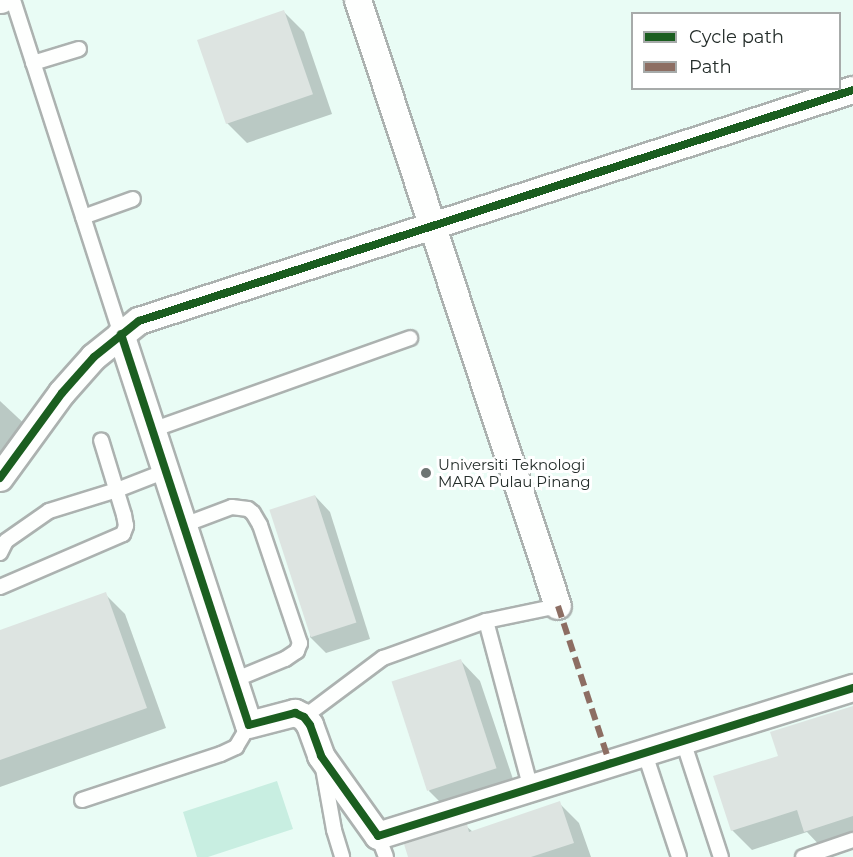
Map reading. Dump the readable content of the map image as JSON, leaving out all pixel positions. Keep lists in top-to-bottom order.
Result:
{
  "places": ["Universiti Teknologi MARA Pulau Pinang"],
  "legend": ["Cycle path", "Path"]
}
